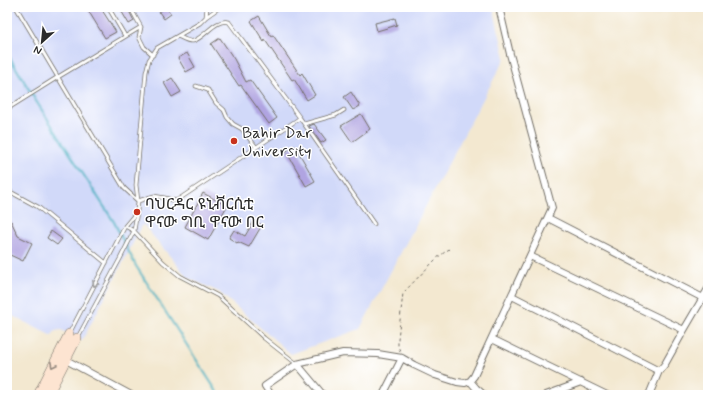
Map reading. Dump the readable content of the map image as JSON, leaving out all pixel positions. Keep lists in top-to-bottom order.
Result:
{
  "places": ["Bahir Dar University", "ባህርዳር ዩኒቭርሲቲ ዋናው ግቢ ዋናው በር"],
  "north": "bottom left"
}
